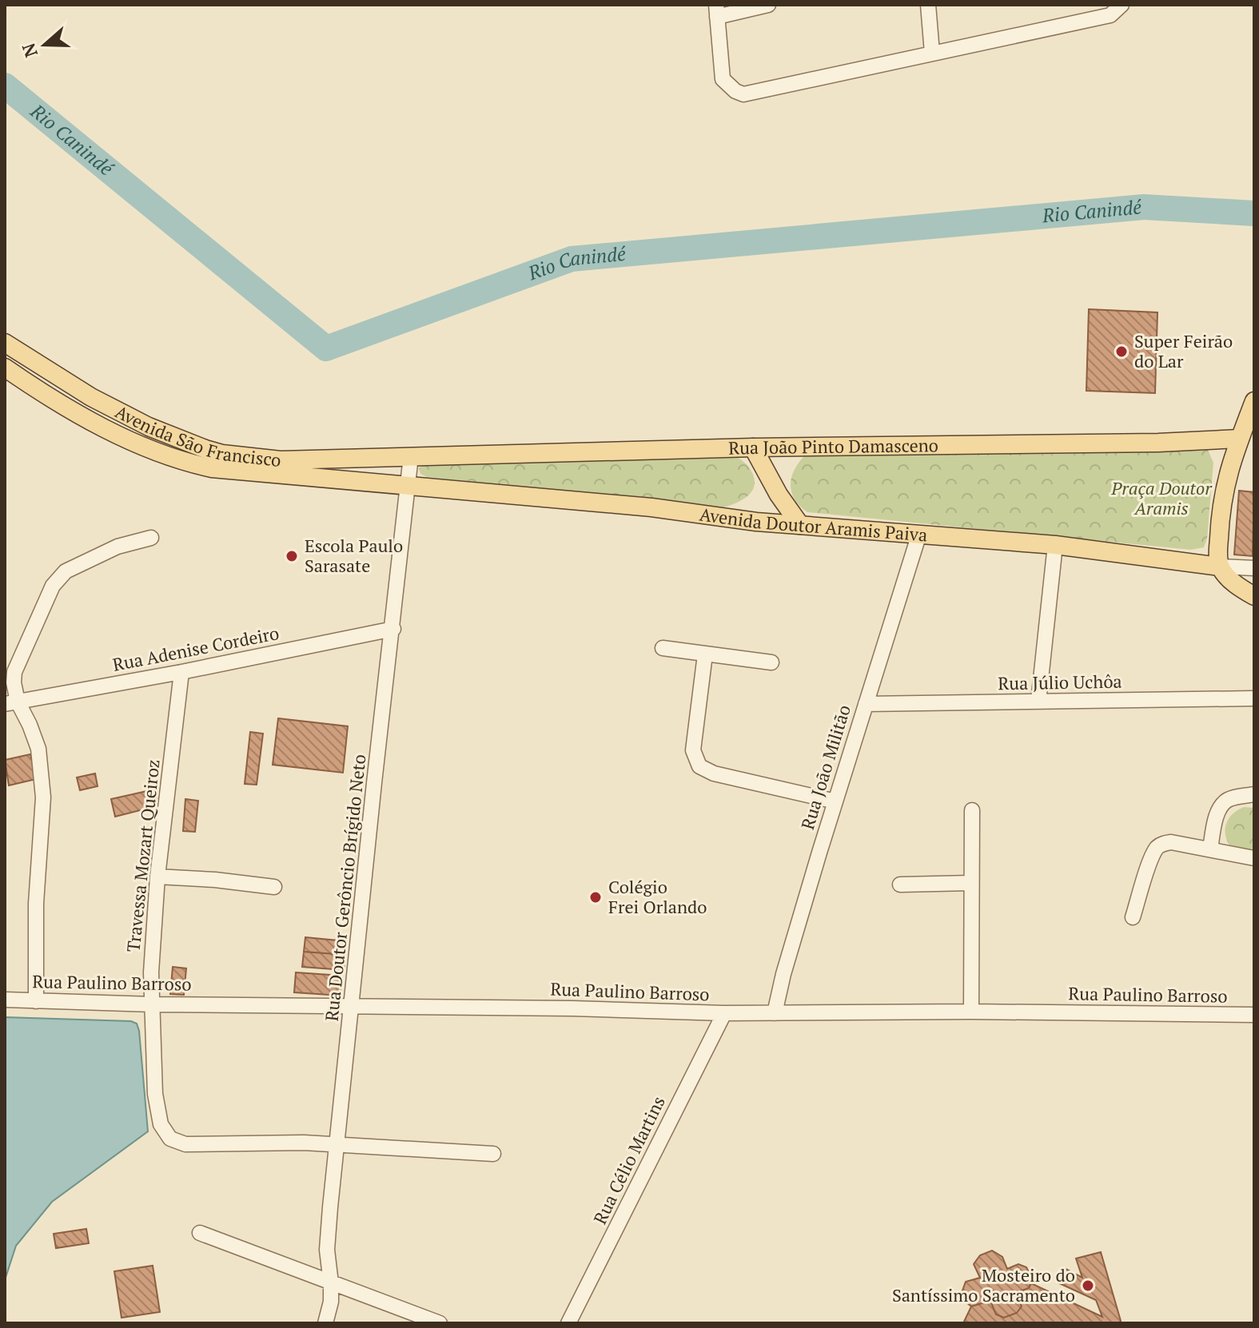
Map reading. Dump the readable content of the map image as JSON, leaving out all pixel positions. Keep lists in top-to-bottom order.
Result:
{
  "streets": {
    "main road": ["Avenida São Francisco", "Rua João Pinto Damasceno", "Avenida Doutor Aramis Paiva"],
    "street": [
      "Rua Adenise Cordeiro",
      "Rua Júlio Uchôa",
      "Rua João Militão",
      "Travessa Mozart Queiroz",
      "Rua Doutor Gerôncio Brígido Neto",
      "Rua Paulino Barroso",
      "Rua Célio Martins"
    ]
  },
  "crossings": [
    ["Avenida São Francisco", "Rua João Pinto Damasceno"],
    ["Avenida São Francisco", "Avenida Doutor Aramis Paiva"],
    ["Avenida São Francisco", "Rua Doutor Gerôncio Brígido Neto"],
    ["Rua João Pinto Damasceno", "Rua Doutor Gerôncio Brígido Neto"],
    ["Avenida Doutor Aramis Paiva", "Rua João Militão"],
    ["Avenida Doutor Aramis Paiva", "Rua Doutor Gerôncio Brígido Neto"],
    ["Rua Adenise Cordeiro", "Travessa Mozart Queiroz"],
    ["Rua Adenise Cordeiro", "Rua Doutor Gerôncio Brígido Neto"],
    ["Rua Júlio Uchôa", "Rua João Militão"],
    ["Rua João Militão", "Rua Paulino Barroso"],
    ["Travessa Mozart Queiroz", "Rua Doutor Gerôncio Brígido Neto"],
    ["Travessa Mozart Queiroz", "Rua Paulino Barroso"],
    ["Rua Doutor Gerôncio Brígido Neto", "Rua Paulino Barroso"],
    ["Rua Paulino Barroso", "Rua Célio Martins"]
  ],
  "water": ["Rio Canindé"],
  "parks": ["Praça Doutor Aramis"],
  "places": [
    "Super Feirão do Lar",
    "Escola Paulo Sarasate",
    "Colégio Frei Orlando",
    "Mosteiro do Santíssimo Sacramento"
  ],
  "north": "left"
}
